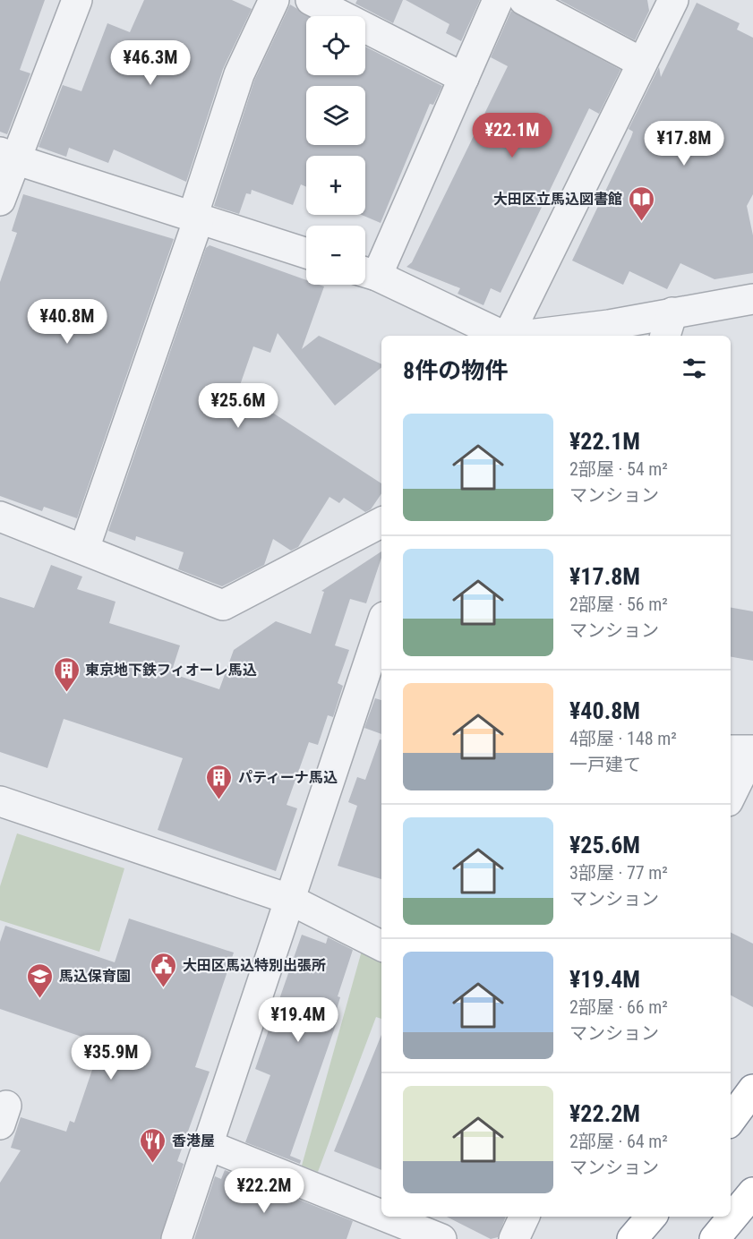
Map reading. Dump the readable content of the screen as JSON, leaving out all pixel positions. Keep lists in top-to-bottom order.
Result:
{
  "places": {
    "library": ["大田区立馬込図書館"],
    "building": ["東京地下鉄フィオーレ馬込", "パティーナ馬込"],
    "public building": ["大田区馬込特別出張所"],
    "school or university": ["馬込保育園"],
    "restaurant": ["香港屋"]
  },
  "page": {
    "map_buttons": ["+", "−"],
    "price": [
      "¥46.3M",
      "¥22.1M",
      "¥17.8M",
      "¥40.8M",
      "¥25.6M",
      "¥19.4M",
      "¥35.9M",
      "¥22.2M"
    ],
    "heading": "8件の物件",
    "list": [
      {
        "name": "¥22.1M",
        "note": "2部屋 · 54 m² · マンション"
      },
      {
        "name": "¥17.8M",
        "note": "2部屋 · 56 m² · マンション"
      },
      {
        "name": "¥40.8M",
        "note": "4部屋 · 148 m² · 一戸建て"
      },
      {
        "name": "¥25.6M",
        "note": "3部屋 · 77 m² · マンション"
      },
      {
        "name": "¥19.4M",
        "note": "2部屋 · 66 m² · マンション"
      },
      {
        "name": "¥22.2M",
        "note": "2部屋 · 64 m² · マンション"
      }
    ]
  }
}
